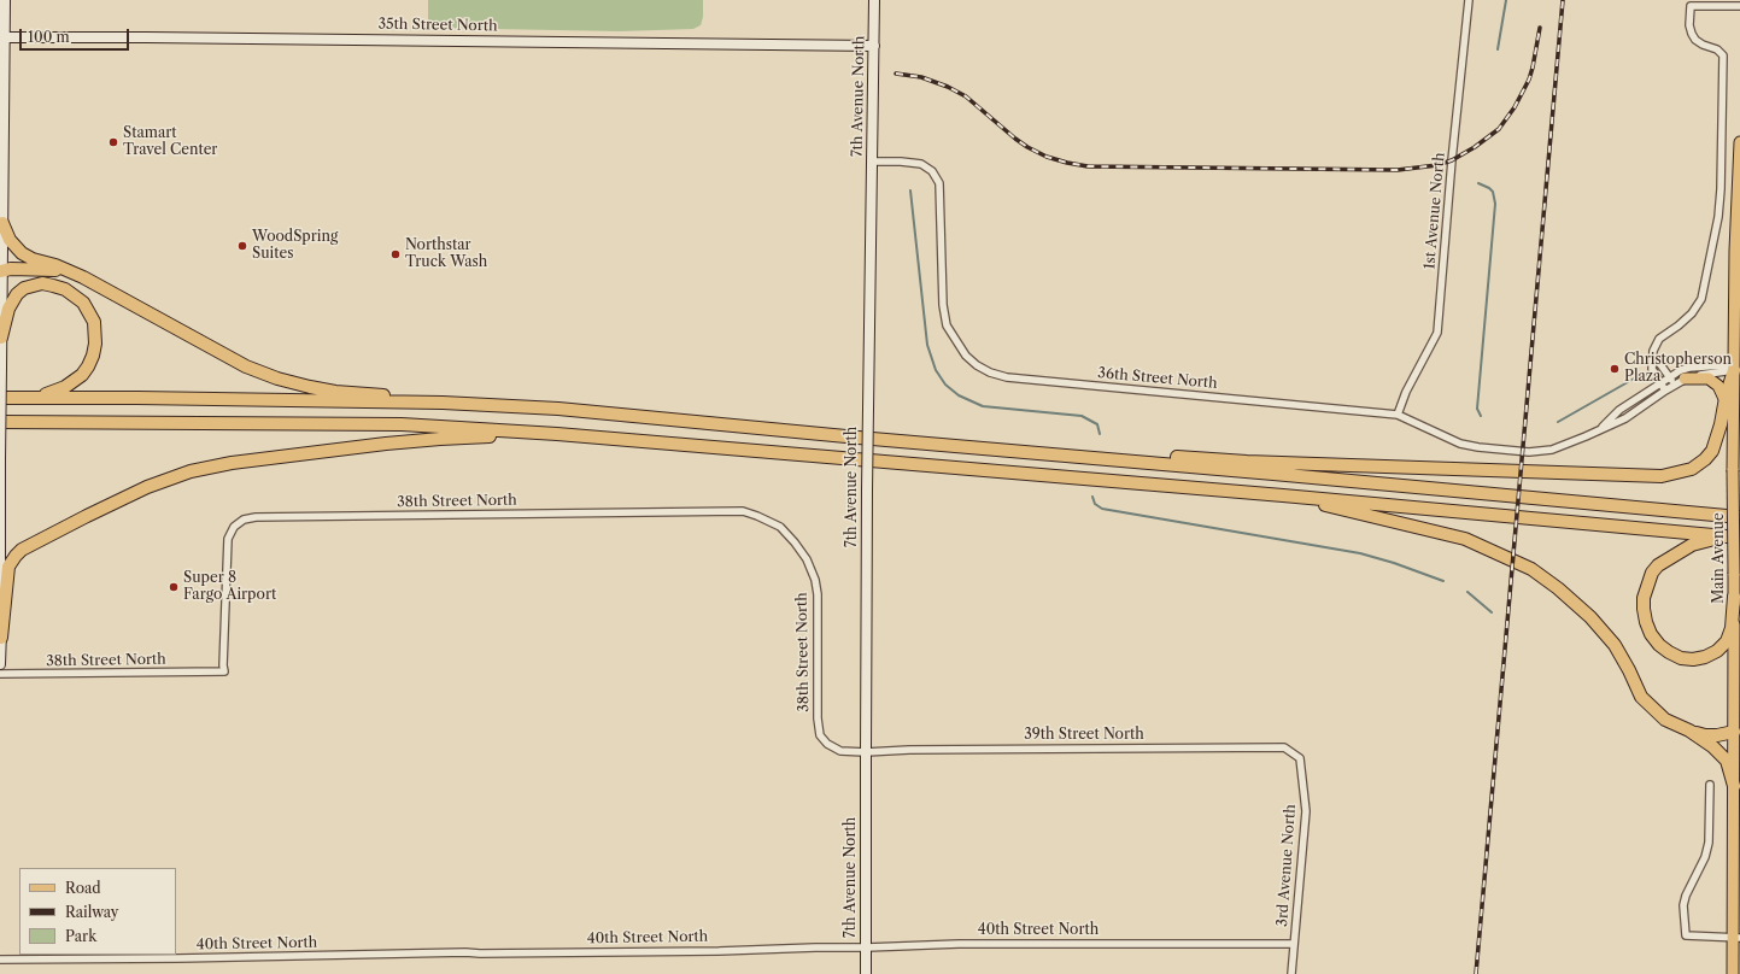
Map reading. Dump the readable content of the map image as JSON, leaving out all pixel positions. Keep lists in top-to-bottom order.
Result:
{
  "streets": {
    "main road": ["Main Avenue"],
    "street": [
      "35th Street North",
      "7th Avenue North",
      "1st Avenue North",
      "36th Street North",
      "38th Street North",
      "39th Street North",
      "3rd Avenue North",
      "40th Street North"
    ]
  },
  "crossings": [
    ["35th Street North", "7th Avenue North"],
    ["7th Avenue North", "36th Street North"],
    ["7th Avenue North", "38th Street North"],
    ["7th Avenue North", "39th Street North"],
    ["7th Avenue North", "40th Street North"],
    ["1st Avenue North", "36th Street North"],
    ["36th Street North", "Main Avenue"],
    ["38th Street North", "39th Street North"],
    ["39th Street North", "3rd Avenue North"],
    ["3rd Avenue North", "40th Street North"]
  ],
  "places": [
    "Stamart Travel Center",
    "WoodSpring Suites",
    "Northstar Truck Wash",
    "Christopherson Plaza",
    "Super 8 Fargo Airport"
  ],
  "legend": ["Road", "Railway", "Park"],
  "scale_bar": "100 m"
}
